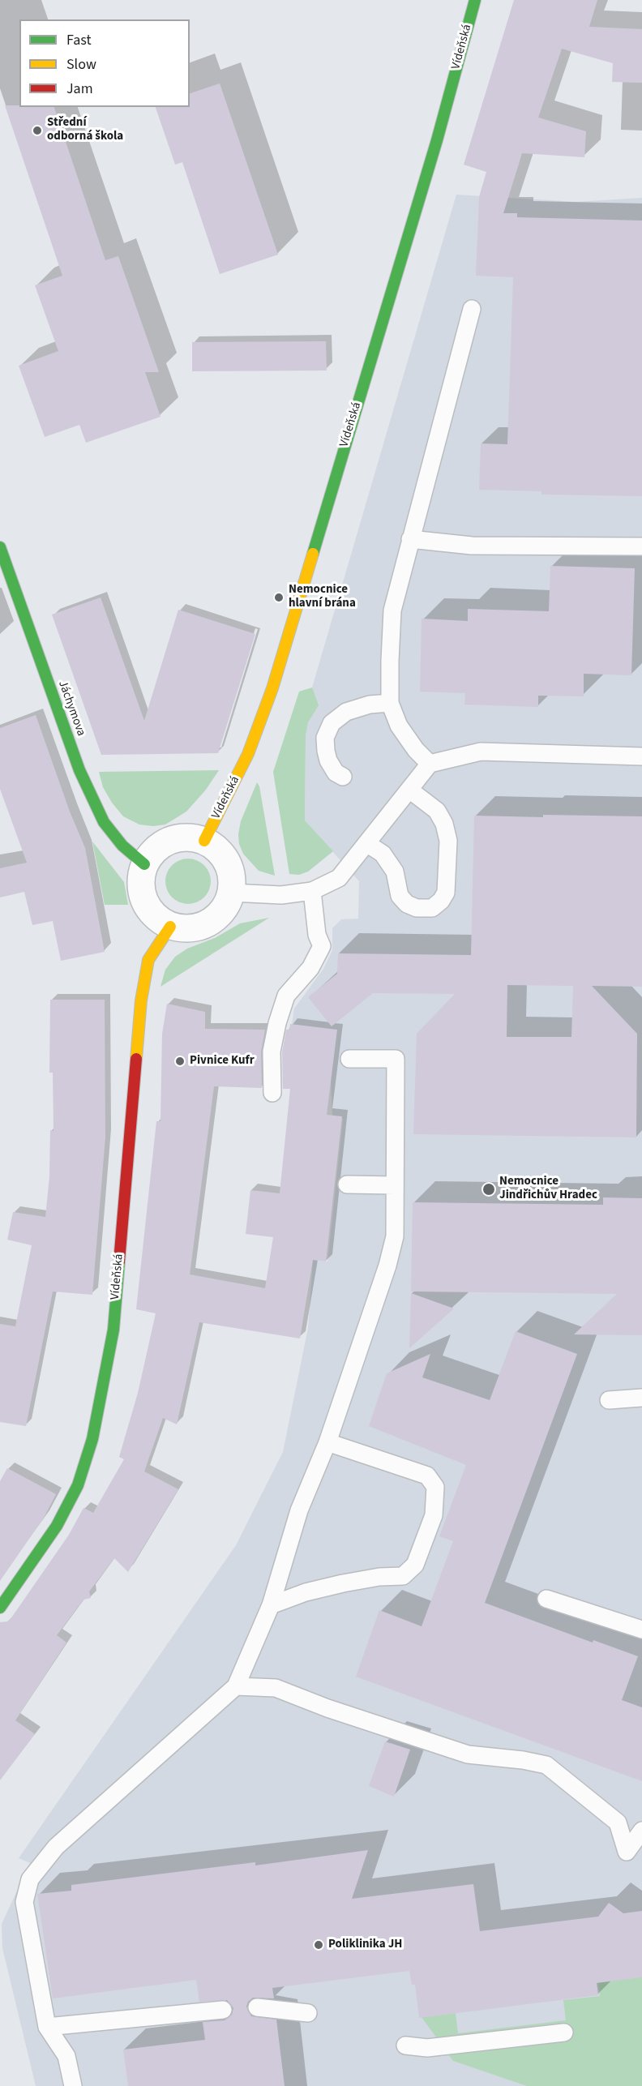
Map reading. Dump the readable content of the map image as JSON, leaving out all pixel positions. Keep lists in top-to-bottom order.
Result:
{
  "streets": {
    "street": ["Vídeňská", "Jáchymova"]
  },
  "crossings": [
    ["Vídeňská", "Jáchymova"]
  ],
  "places": [
    "Střední odborná škola",
    "Nemocnice hlavní brána",
    "Pivnice Kufr",
    "Nemocnice Jindřichův Hradec",
    "Poliklinika JH"
  ],
  "legend": ["Fast", "Slow", "Jam"]
}
